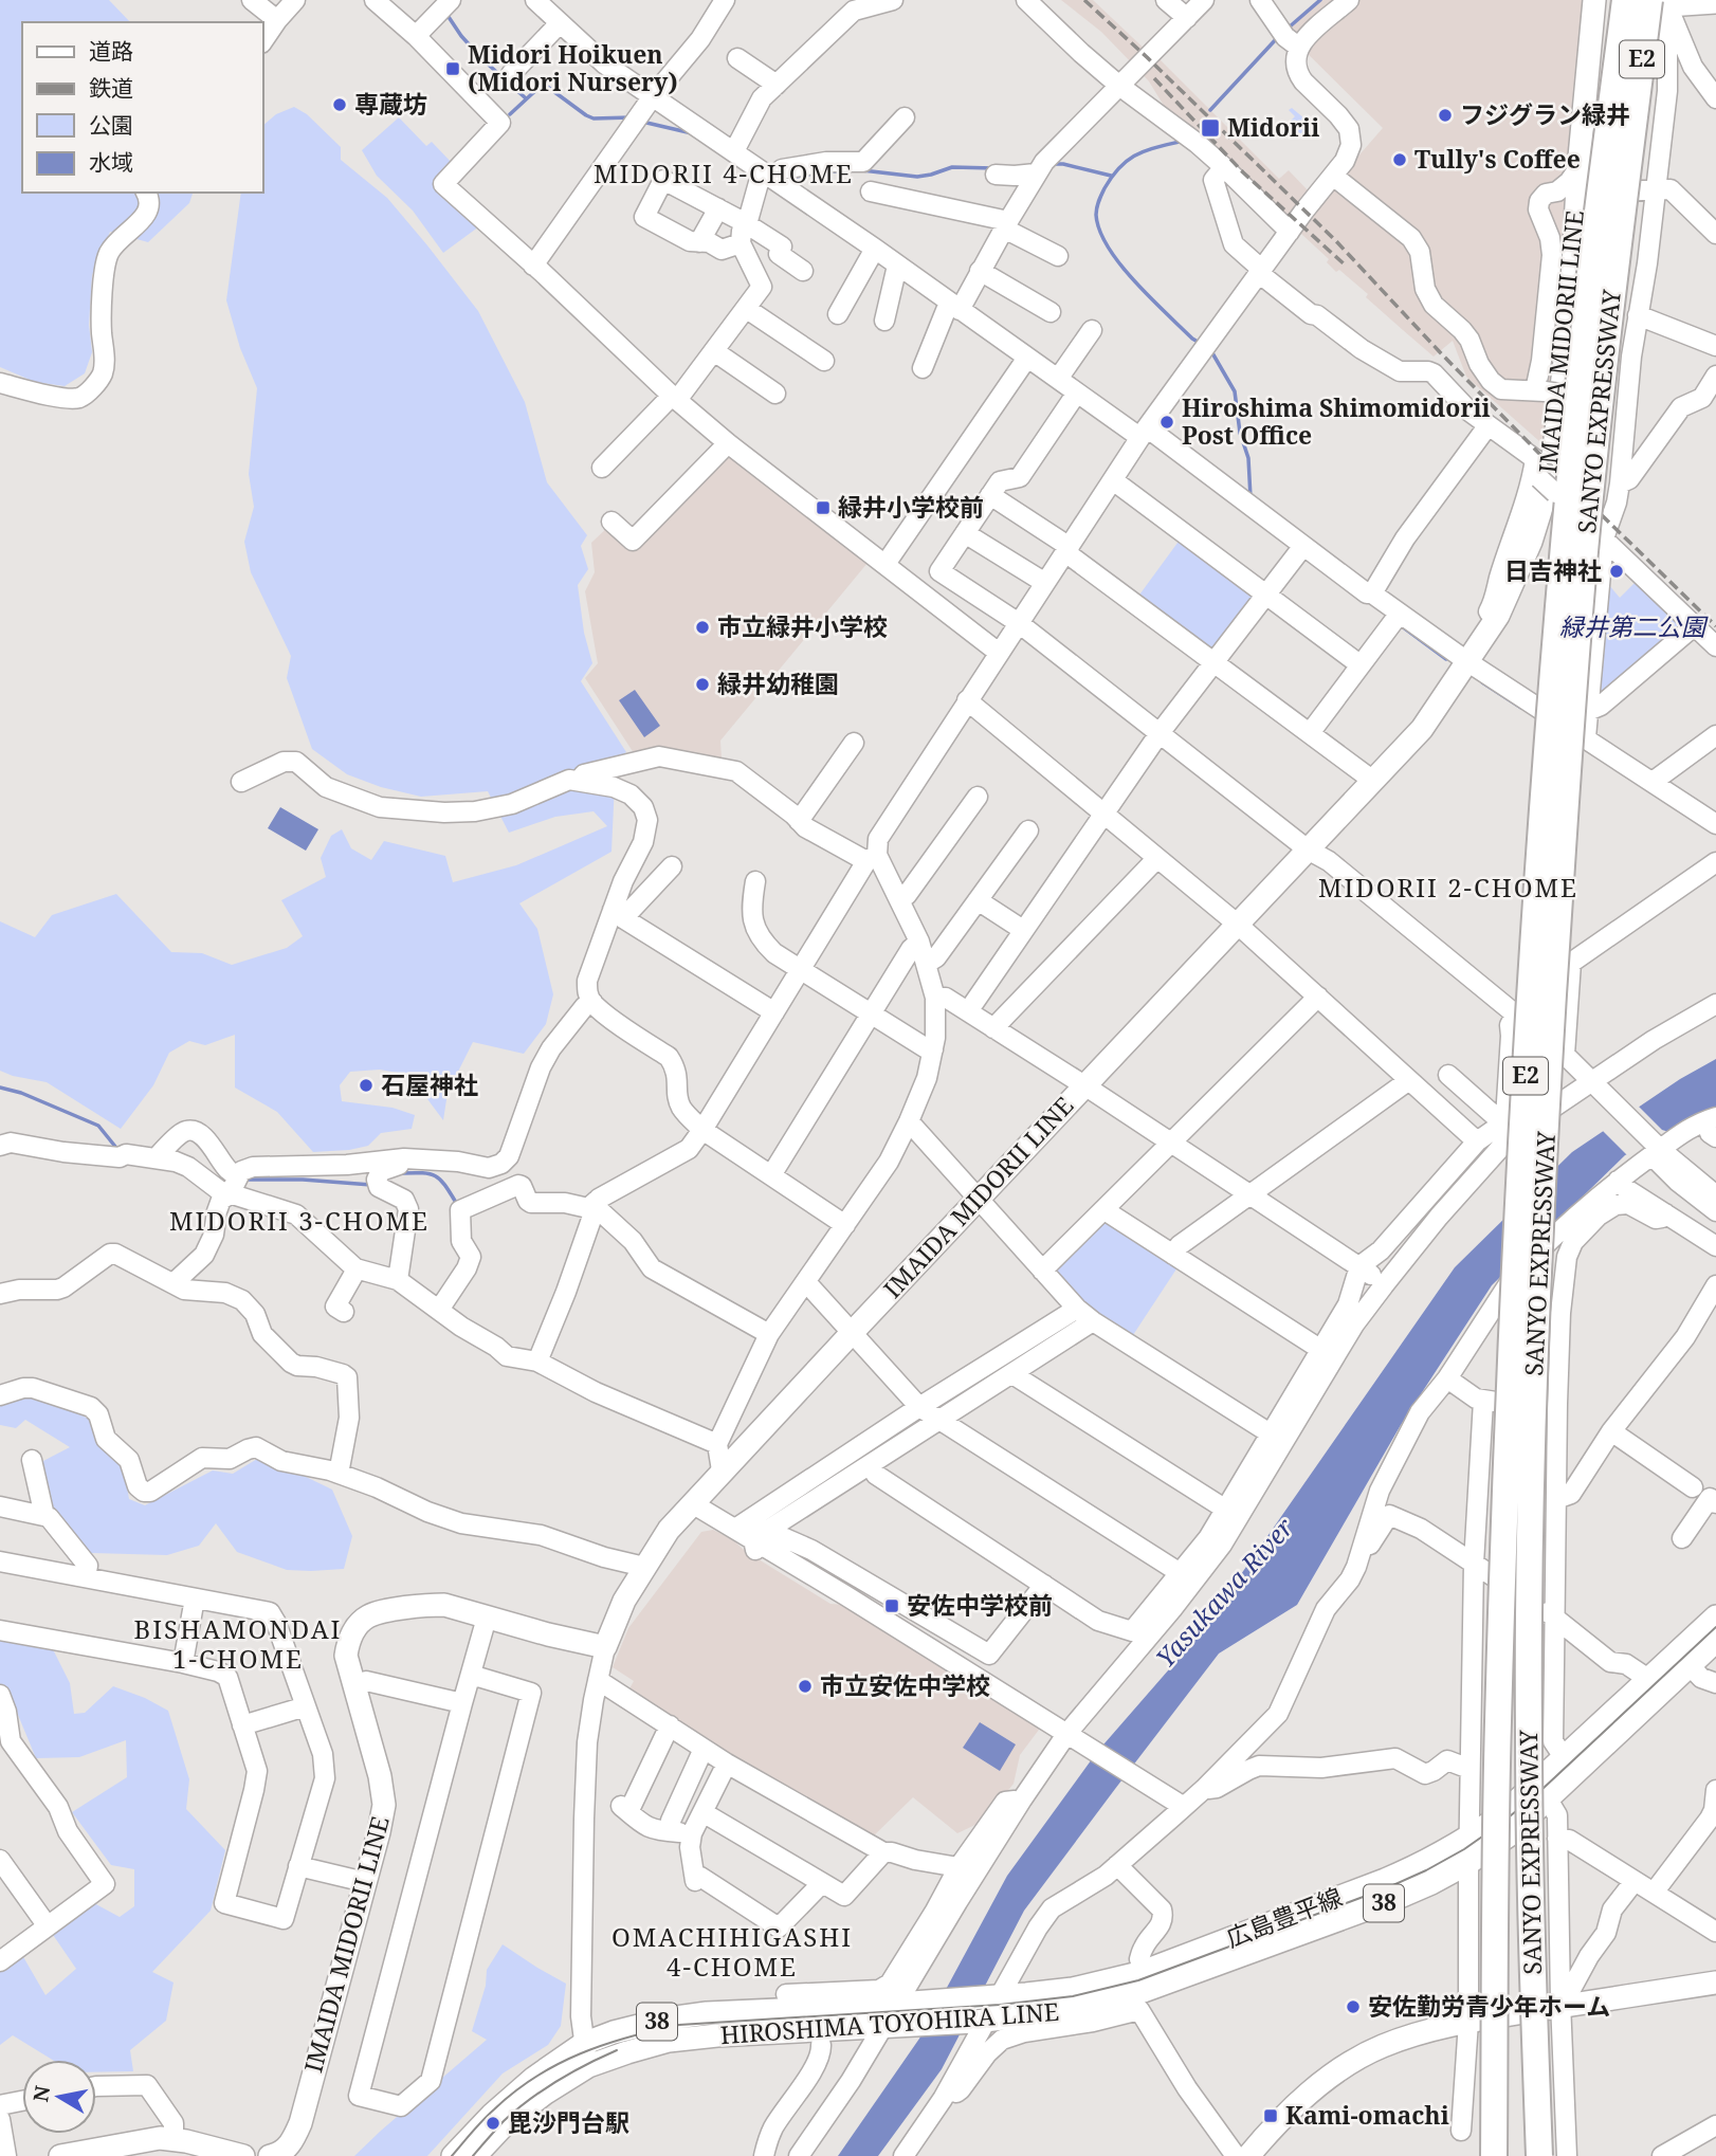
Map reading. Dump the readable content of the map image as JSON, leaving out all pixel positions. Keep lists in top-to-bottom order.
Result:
{
  "streets": {
    "highway": ["E2", "SANYO EXPRESSWAY"],
    "main road": [
      "IMAIDA MIDORII LINE",
      "38",
      "広島豊平線",
      "HIROSHIMA TOYOHIRA LINE"
    ]
  },
  "crossings": [
    ["広島豊平線", "HIROSHIMA TOYOHIRA LINE"]
  ],
  "districts": [
    "MIDORII 4-CHOME",
    "MIDORII 2-CHOME",
    "MIDORII 3-CHOME",
    "BISHAMONDAI 1-CHOME",
    "OMACHIHIGASHI 4-CHOME"
  ],
  "water": ["Yasukawa River"],
  "parks": ["緑井第二公園"],
  "places": {
    "transit": [
      "Midori Hoikuen (Midori Nursery)",
      "Midorii",
      "緑井小学校前",
      "安佐中学校前",
      "Kami-omachi"
    ],
    "other": [
      "専蔵坊",
      "フジグラン緑井",
      "Tully's Coffee",
      "Hiroshima Shimomidorii Post Office",
      "日吉神社",
      "市立緑井小学校",
      "緑井幼稚園",
      "石屋神社",
      "市立安佐中学校",
      "安佐勤労青少年ホーム",
      "毘沙門台駅"
    ]
  },
  "legend": [
    "道路",
    "鉄道",
    "公園",
    "水域"
  ],
  "north": "left"
}
